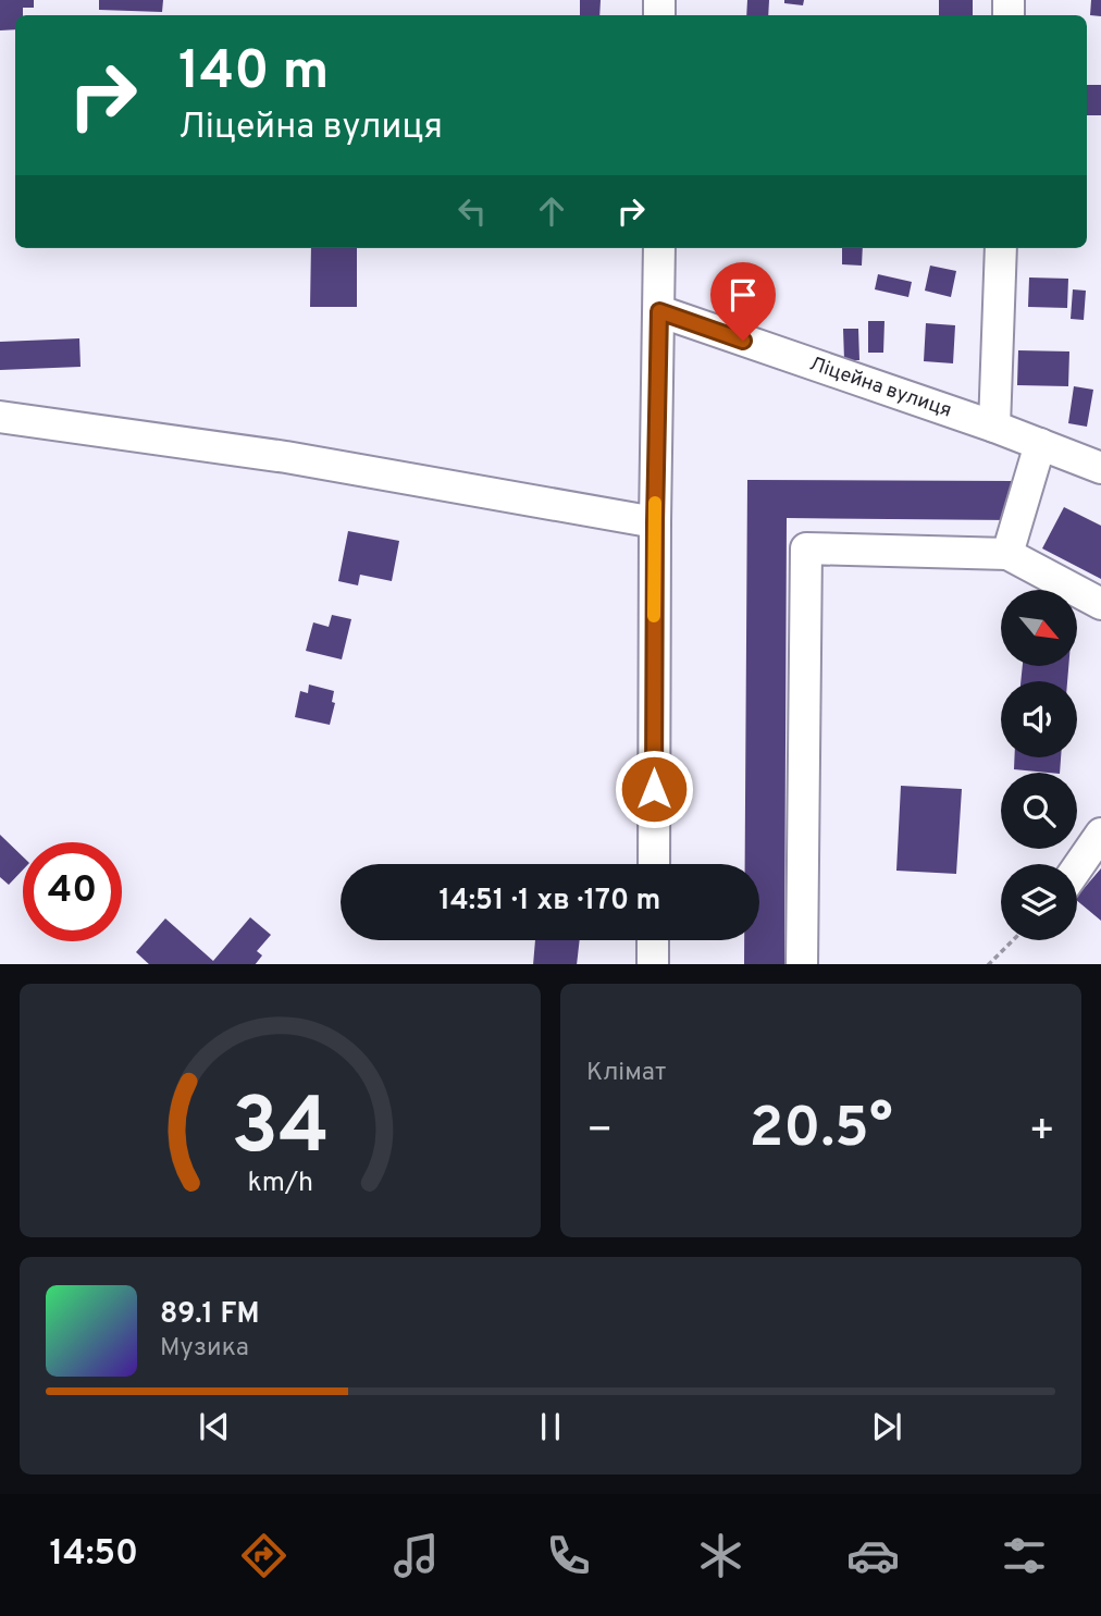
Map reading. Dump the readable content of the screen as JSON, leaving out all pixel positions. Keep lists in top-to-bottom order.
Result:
{
  "streets": {
    "street": ["Ліцейна вулиця"]
  },
  "north": "bottom right",
  "page": {
    "turn": ["140 m", "Ліцейна вулиця"],
    "limit": "40",
    "trip": "14:51 · 1 хв · 170 m",
    "tile": "Клімат",
    "heat": ["−", "20.5°", "+"],
    "song": ["89.1 FM", "Музика"],
    "tabs": "14:50",
    "gauge": ["34", "km/h"]
  }
}
